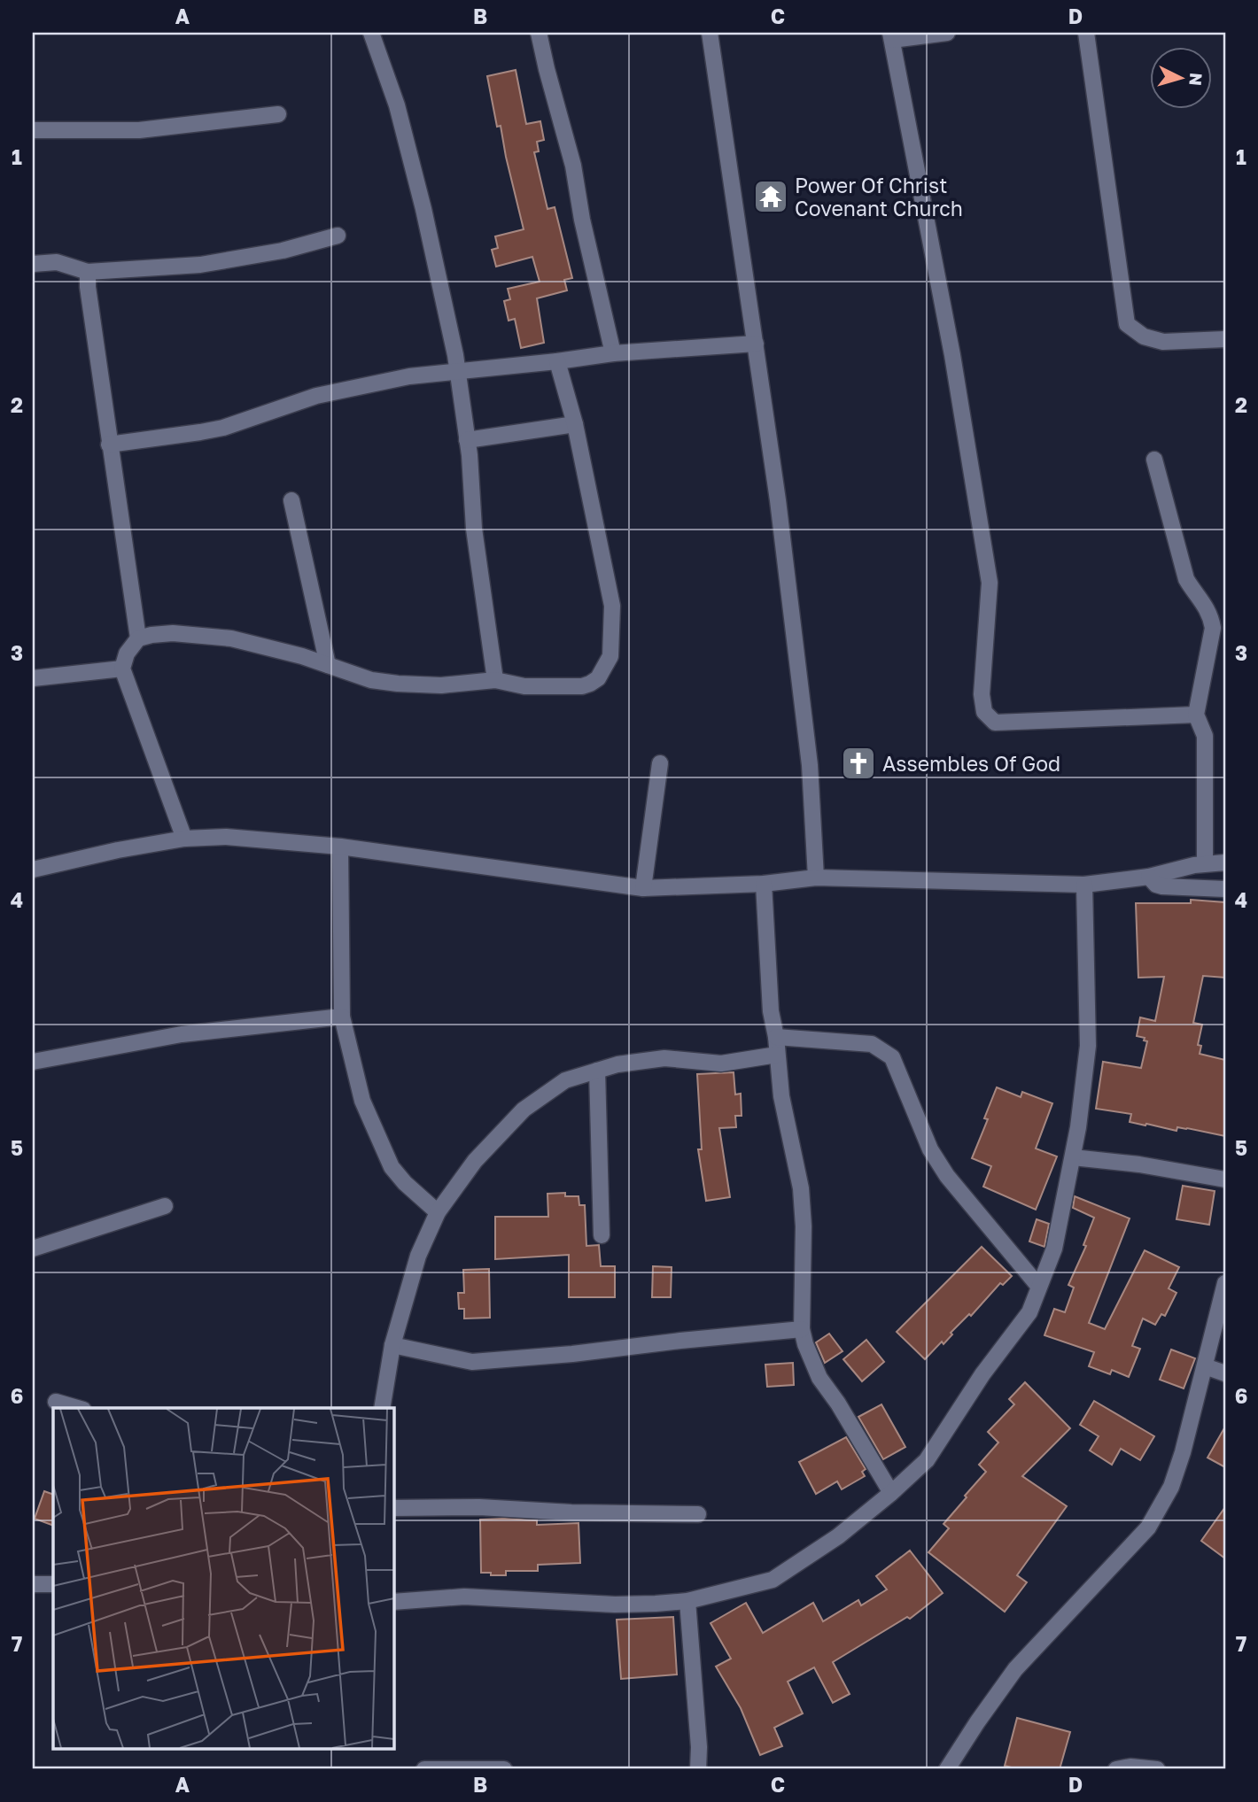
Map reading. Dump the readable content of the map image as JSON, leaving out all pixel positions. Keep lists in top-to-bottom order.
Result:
{
  "places": {
    "temple": ["Power Of Christ Covenant Church"],
    "church": ["Assembles Of God"]
  },
  "north": "right",
  "grid": {
    "columns": [
      "A",
      "B",
      "C",
      "D"
    ],
    "rows": [
      "1",
      "2",
      "3",
      "4",
      "5",
      "6",
      "7"
    ]
  }
}
